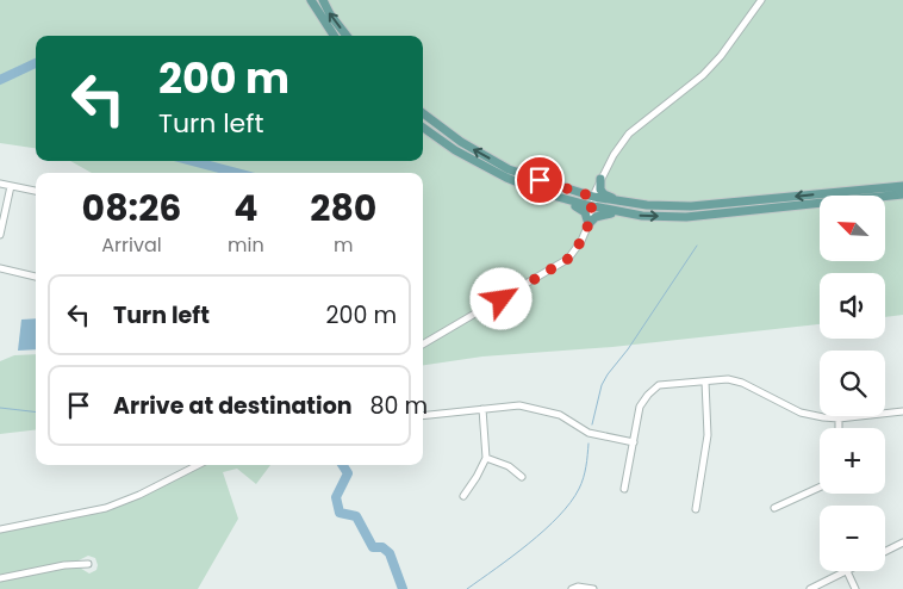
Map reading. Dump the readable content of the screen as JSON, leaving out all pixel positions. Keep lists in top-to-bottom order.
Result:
{
  "north": "top left",
  "page": {
    "turn": ["200 m", "Turn left"],
    "eta": [
      "08:26",
      "Arrival",
      "4",
      "min",
      "280",
      "m"
    ],
    "map_buttons": ["+", "−"],
    "list": [
      {
        "name": "Turn left",
        "value": "200 m"
      },
      {
        "name": "Arrive at destination",
        "value": "80 m"
      }
    ]
  }
}
